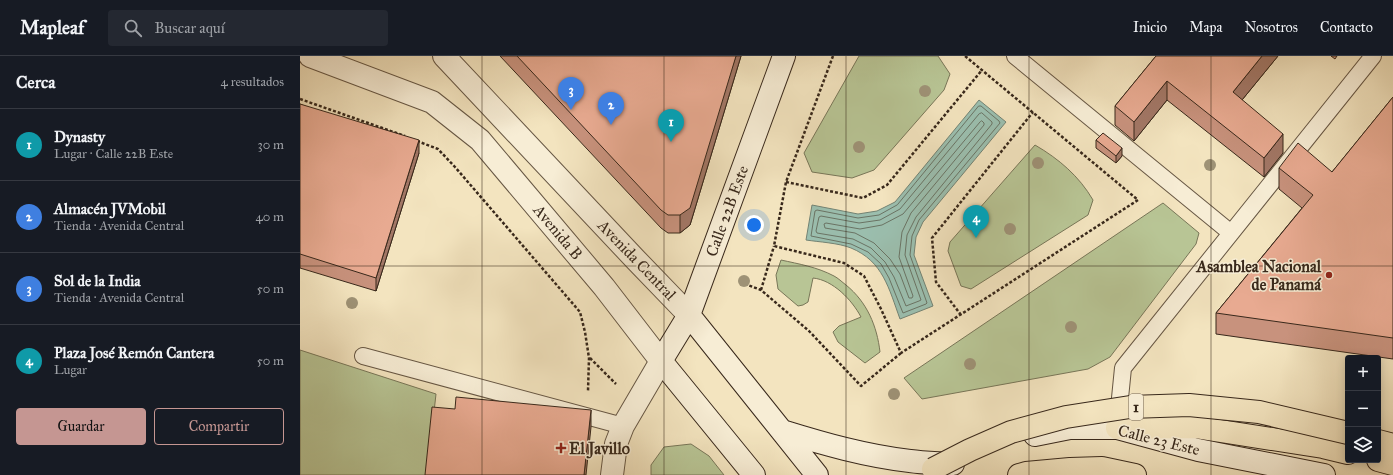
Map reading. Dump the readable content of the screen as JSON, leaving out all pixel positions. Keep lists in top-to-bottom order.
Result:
{
  "streets": {
    "highway": ["1"],
    "main road": [
      "Calle 22B Este",
      "Avenida B",
      "Avenida Central",
      "Calle 23 Este"
    ]
  },
  "crossings": [
    ["Calle 22B Este", "Avenida B"],
    ["Calle 22B Este", "Avenida Central"]
  ],
  "places": {
    "other": ["Asamblea Nacional de Panamá"],
    "health": ["El Javillo"]
  },
  "page": {
    "header": "Mapleaf",
    "search": "Buscar aquí",
    "nav": [
      "Inicio",
      "Mapa",
      "Nosotros",
      "Contacto"
    ],
    "heading": ["Cerca", "4 resultados"],
    "pins": [
      "3",
      "2",
      "1",
      "4"
    ],
    "list": [
      {
        "mark": "1",
        "name": "Dynasty",
        "note": "Lugar · Calle 22B Este",
        "value": "30 m"
      },
      {
        "mark": "2",
        "name": "Almacén JVMobil",
        "note": "Tienda · Avenida Central",
        "value": "40 m"
      },
      {
        "mark": "3",
        "name": "Sol de la India",
        "note": "Tienda · Avenida Central",
        "value": "50 m"
      },
      {
        "mark": "4",
        "name": "Plaza José Remón Cantera",
        "note": "Lugar",
        "value": "50 m"
      }
    ],
    "map_buttons": ["+", "−"],
    "buttons": ["Guardar", "Compartir"]
  }
}
